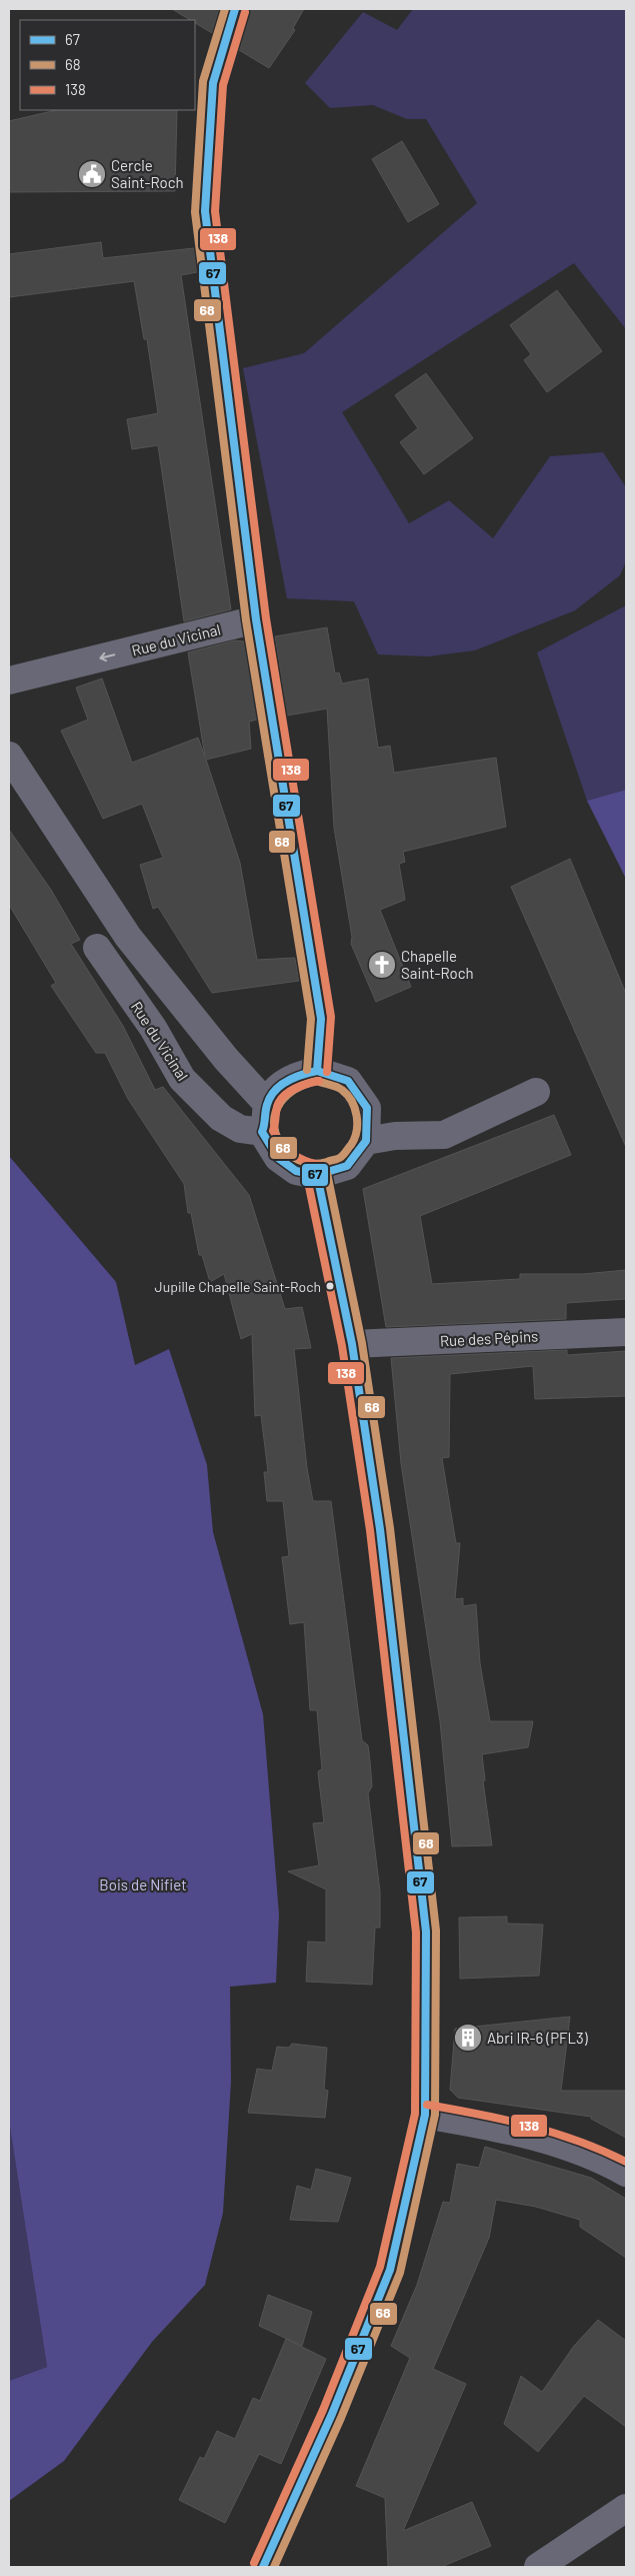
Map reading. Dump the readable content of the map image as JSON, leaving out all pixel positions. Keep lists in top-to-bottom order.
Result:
{
  "streets": {
    "street": ["Rue du Vicinal", "Rue des Pépins"]
  },
  "one_way": ["Rue du Vicinal"],
  "parks": ["Bois de Nifiet"],
  "places": {
    "public building": ["Cercle Saint-Roch"],
    "church": ["Chapelle Saint-Roch"],
    "other": ["Jupille Chapelle Saint-Roch"],
    "building": ["Abri IR-6 (PFL3)"]
  },
  "lines": ["transit line 67", "transit line 68", "transit line 138"],
  "legend": ["67", "68", "138"]
}
